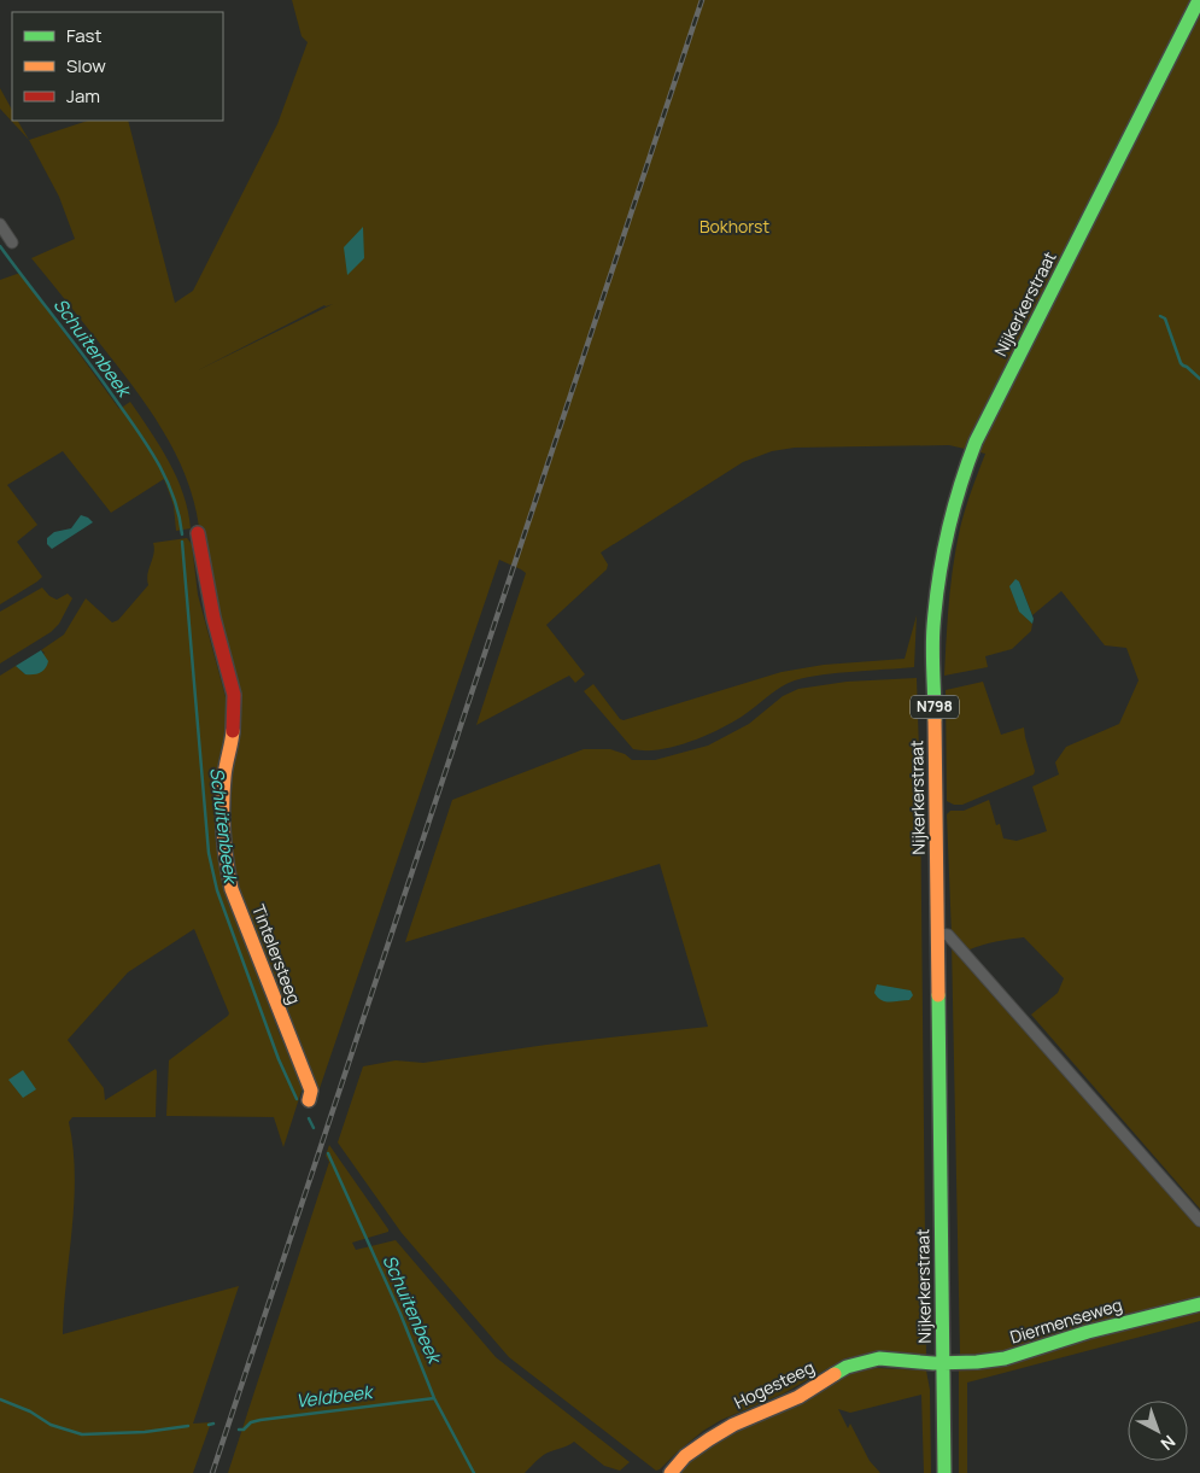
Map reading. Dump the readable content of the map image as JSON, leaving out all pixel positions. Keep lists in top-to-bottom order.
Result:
{
  "streets": {
    "main road": [
      "Nijkerkerstraat",
      "N798",
      "Tintelersteeg",
      "Diermenseweg",
      "Hogesteeg"
    ]
  },
  "crossings": [
    ["Nijkerkerstraat", "Diermenseweg"],
    ["Nijkerkerstraat", "Hogesteeg"],
    ["Diermenseweg", "Hogesteeg"]
  ],
  "water": ["Schuitenbeek", "Veldbeek"],
  "parks": ["Bokhorst"],
  "legend": ["Fast", "Slow", "Jam"],
  "north": "bottom right"
}
